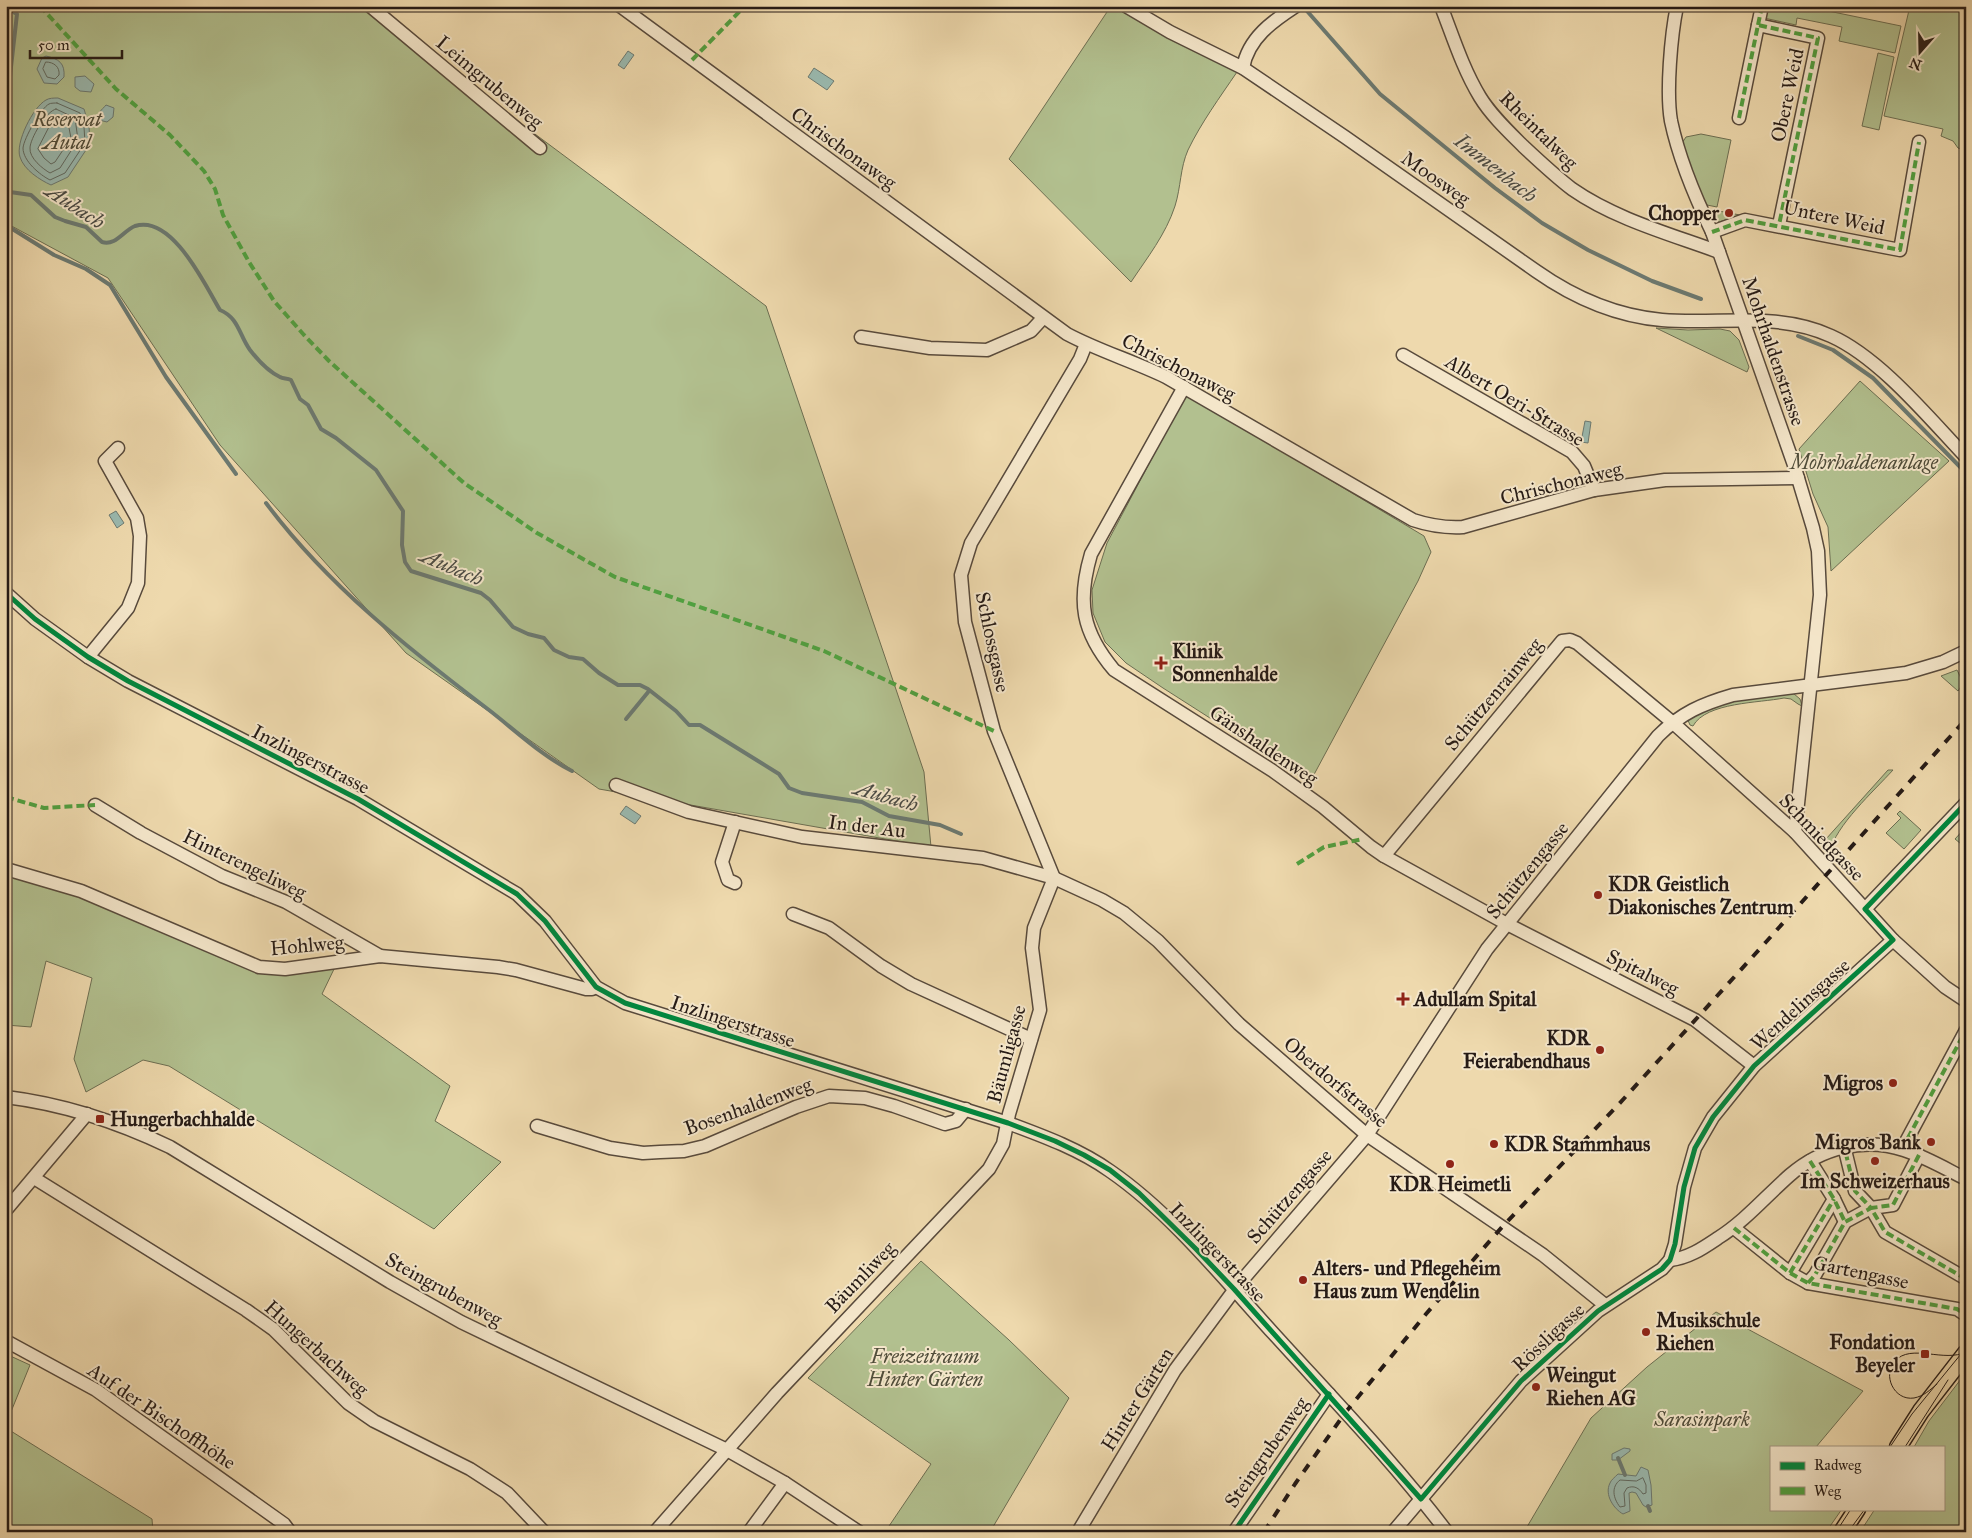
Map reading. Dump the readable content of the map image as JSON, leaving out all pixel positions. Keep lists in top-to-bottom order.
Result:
{
  "streets": {
    "street": [
      "Leimgrubenweg",
      "Obere Weid",
      "Rheintalweg",
      "Chrischonaweg",
      "Moosweg",
      "Untere Weid",
      "Mohrhaldenstrasse",
      "Albert Oeri-Strasse",
      "Schlossgasse",
      "Schützenrainweg",
      "Gänshaldenweg",
      "Inzlingerstrasse",
      "In der Au",
      "Schmiedgasse",
      "Hinterengeliweg",
      "Schützengasse",
      "Hohlweg",
      "Spitalweg",
      "Wendelinsgasse",
      "Bäumligasse",
      "Oberdorfstrasse",
      "Bosenhaldenweg",
      "Gartengasse",
      "Bäumliweg",
      "Steingrubenweg",
      "Rössligasse",
      "Hungerbachweg",
      "Hinter Gärten",
      "Auf der Bischoffhöhe"
    ]
  },
  "crossings": [
    ["Obere Weid", "Untere Weid"],
    ["Rheintalweg", "Mohrhaldenstrasse"],
    ["Chrischonaweg", "Mohrhaldenstrasse"],
    ["Chrischonaweg", "Albert Oeri-Strasse"],
    ["Chrischonaweg", "Schlossgasse"],
    ["Chrischonaweg", "Gänshaldenweg"],
    ["Moosweg", "Mohrhaldenstrasse"],
    ["Untere Weid", "Mohrhaldenstrasse"],
    ["Mohrhaldenstrasse", "Schmiedgasse"],
    ["Mohrhaldenstrasse", "Schützengasse"],
    ["Schlossgasse", "In der Au"],
    ["Schlossgasse", "Bäumligasse"],
    ["Schlossgasse", "Oberdorfstrasse"],
    ["Schützenrainweg", "Gänshaldenweg"],
    ["Schützenrainweg", "Schmiedgasse"],
    ["Schützenrainweg", "Schützengasse"],
    ["Gänshaldenweg", "Schützengasse"],
    ["Gänshaldenweg", "Spitalweg"],
    ["Inzlingerstrasse", "Schützengasse"],
    ["Inzlingerstrasse", "Hohlweg"],
    ["Inzlingerstrasse", "Bäumligasse"],
    ["Inzlingerstrasse", "Bosenhaldenweg"],
    ["Inzlingerstrasse", "Bäumliweg"],
    ["Inzlingerstrasse", "Steingrubenweg"],
    ["Inzlingerstrasse", "Rössligasse"],
    ["Inzlingerstrasse", "Hinter Gärten"],
    ["In der Au", "Bäumligasse"],
    ["In der Au", "Oberdorfstrasse"],
    ["Schmiedgasse", "Schützengasse"],
    ["Schmiedgasse", "Wendelinsgasse"],
    ["Hinterengeliweg", "Hohlweg"],
    ["Schützengasse", "Spitalweg"],
    ["Schützengasse", "Oberdorfstrasse"],
    ["Schützengasse", "Hinter Gärten"],
    ["Spitalweg", "Wendelinsgasse"],
    ["Wendelinsgasse", "Rössligasse"],
    ["Bäumligasse", "Oberdorfstrasse"],
    ["Bäumligasse", "Bäumliweg"],
    ["Oberdorfstrasse", "Rössligasse"],
    ["Gartengasse", "Rössligasse"],
    ["Bäumliweg", "Steingrubenweg"]
  ],
  "water": ["Immenbach", "Aubach"],
  "parks": [
    "Reservat Autal",
    "Mohrhaldenanlage",
    "Freizeitraum Hinter Gärten",
    "Sarasinpark"
  ],
  "places": {
    "other": [
      "Chopper",
      "KDR Geistlich Diakonisches Zentrum",
      "KDR Feierabendhaus",
      "Migros",
      "Migros Bank",
      "KDR Stammhaus",
      "Im Schweizerhaus",
      "KDR Heimetli",
      "Alters- und Pflegeheim Haus zum Wendelin",
      "Musikschule Riehen",
      "Weingut Riehen AG"
    ],
    "health": ["Klinik Sonnenhalde", "Adullam Spital"],
    "transit": ["Hungerbachhalde", "Fondation Beyeler"]
  },
  "legend": ["Radweg", "Weg"],
  "scale_bar": "50 m",
  "north": "bottom"
}
